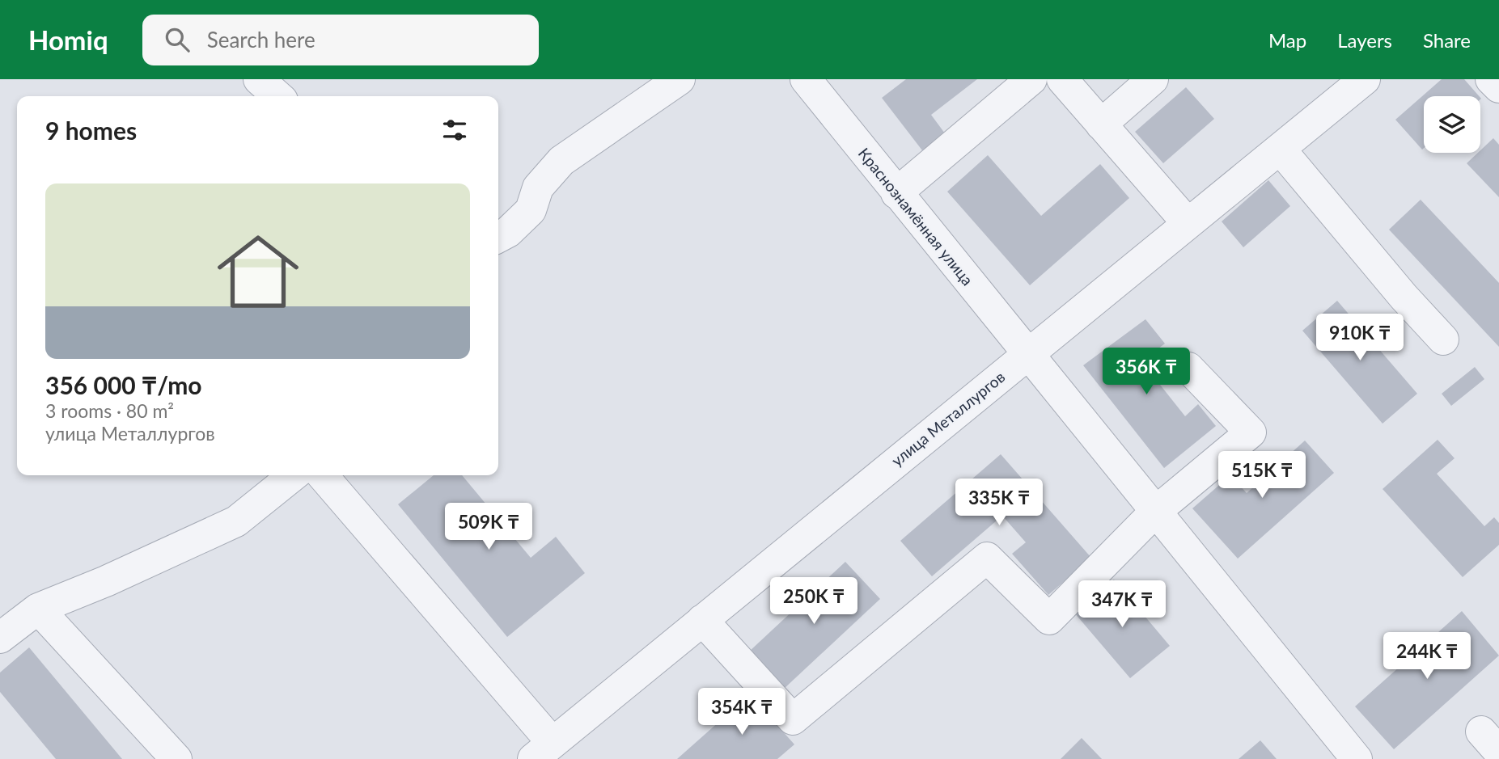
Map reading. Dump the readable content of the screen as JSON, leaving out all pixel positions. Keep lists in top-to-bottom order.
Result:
{
  "streets": {
    "street": ["Краснознамённая улица", "улица Металлургов"]
  },
  "crossings": [
    ["Краснознамённая улица", "улица Металлургов"]
  ],
  "page": {
    "header": "Homiq",
    "search": "Search here",
    "nav": ["Map", "Layers", "Share"],
    "heading": "9 homes",
    "list": [
      {
        "name": "356 000 ₸/mo",
        "note": "3 rooms · 80 m² · улица Металлургов"
      }
    ],
    "price": [
      "910K ₸",
      "356K ₸",
      "515K ₸",
      "335K ₸",
      "509K ₸",
      "250K ₸",
      "347K ₸",
      "244K ₸",
      "354K ₸"
    ]
  }
}
